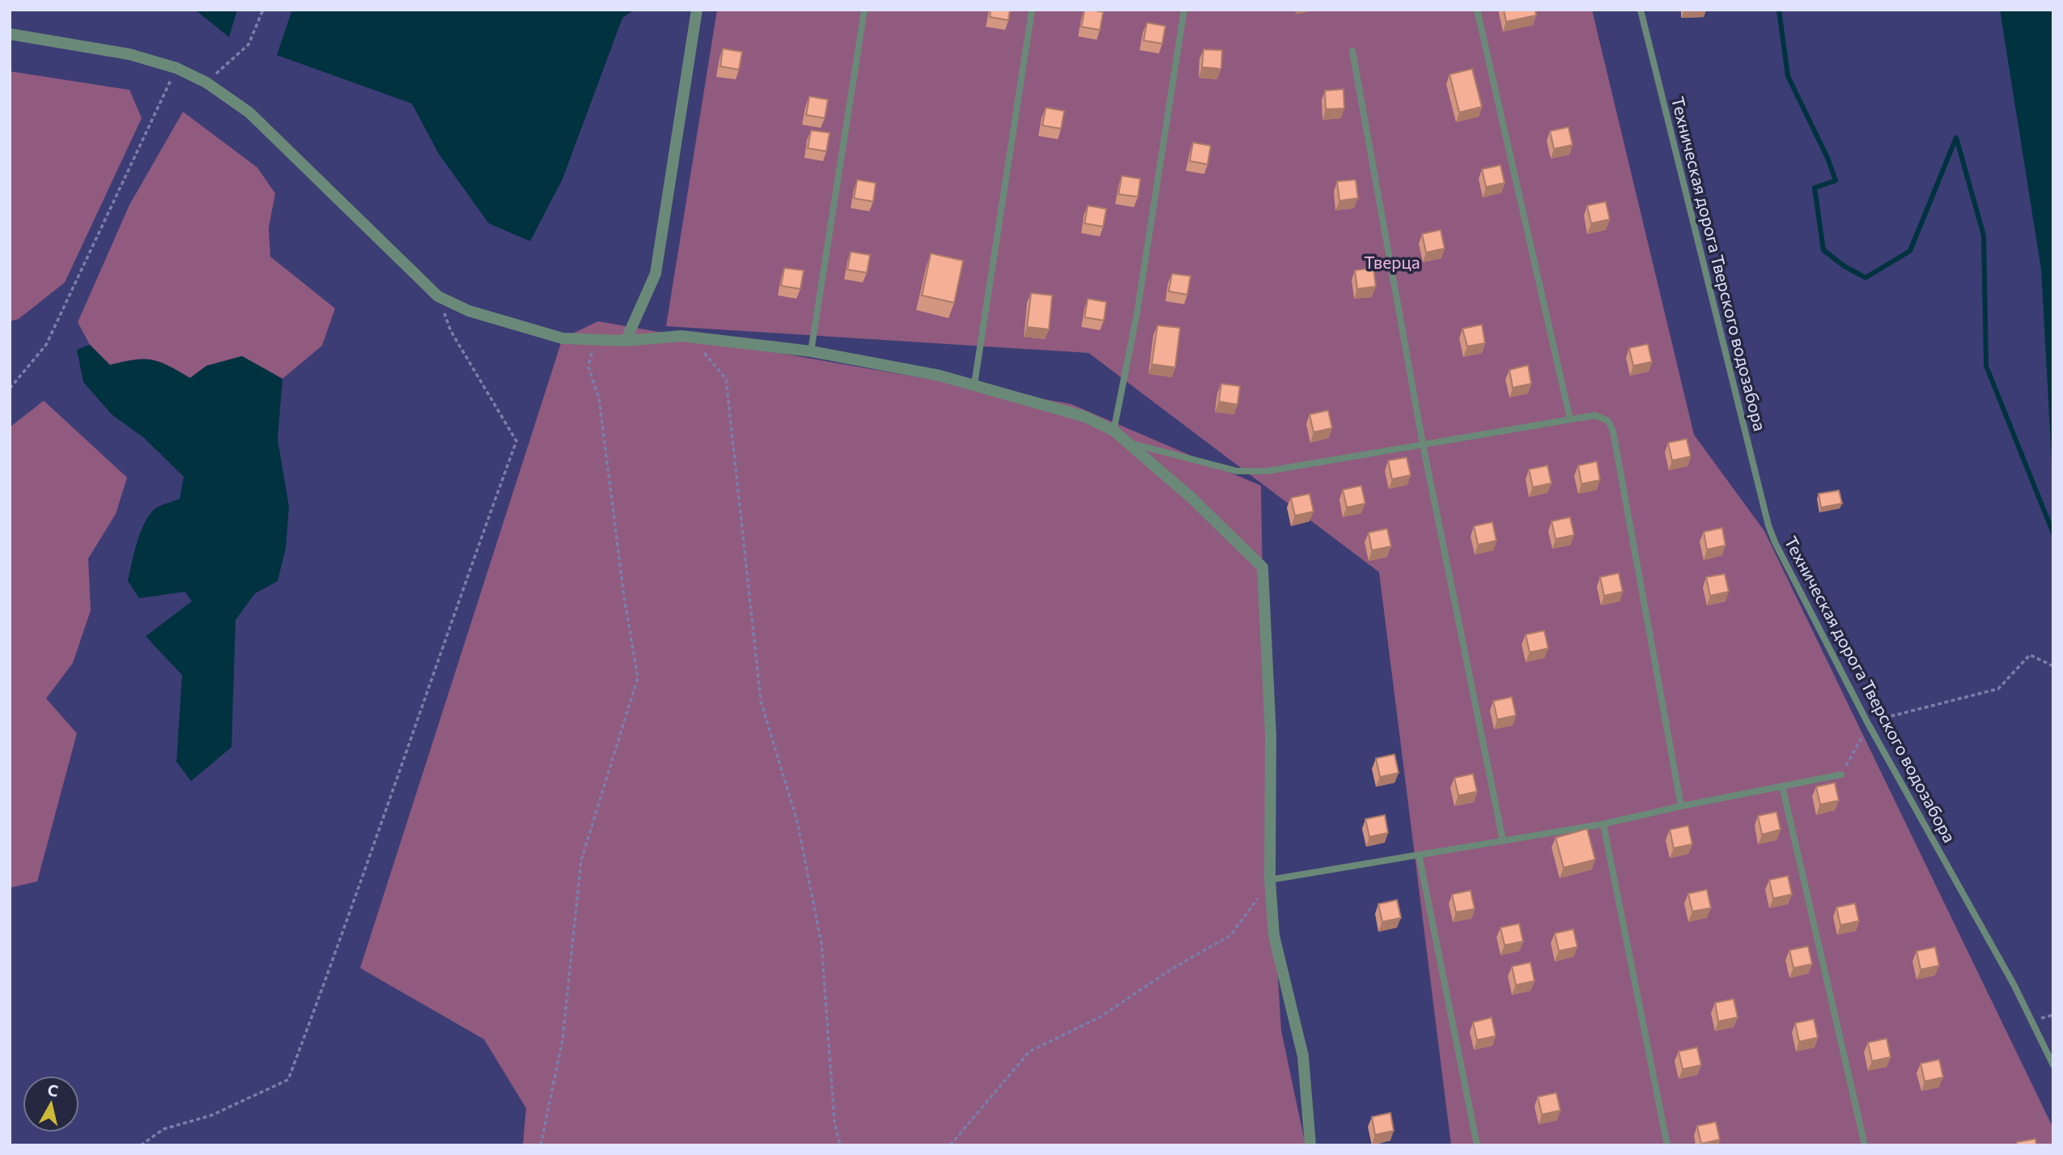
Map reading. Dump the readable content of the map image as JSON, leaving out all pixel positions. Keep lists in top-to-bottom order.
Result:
{
  "streets": {
    "lane": ["Техническая дорога Тверского водозабора"]
  },
  "parks": ["Тверца"],
  "north": "top"
}
